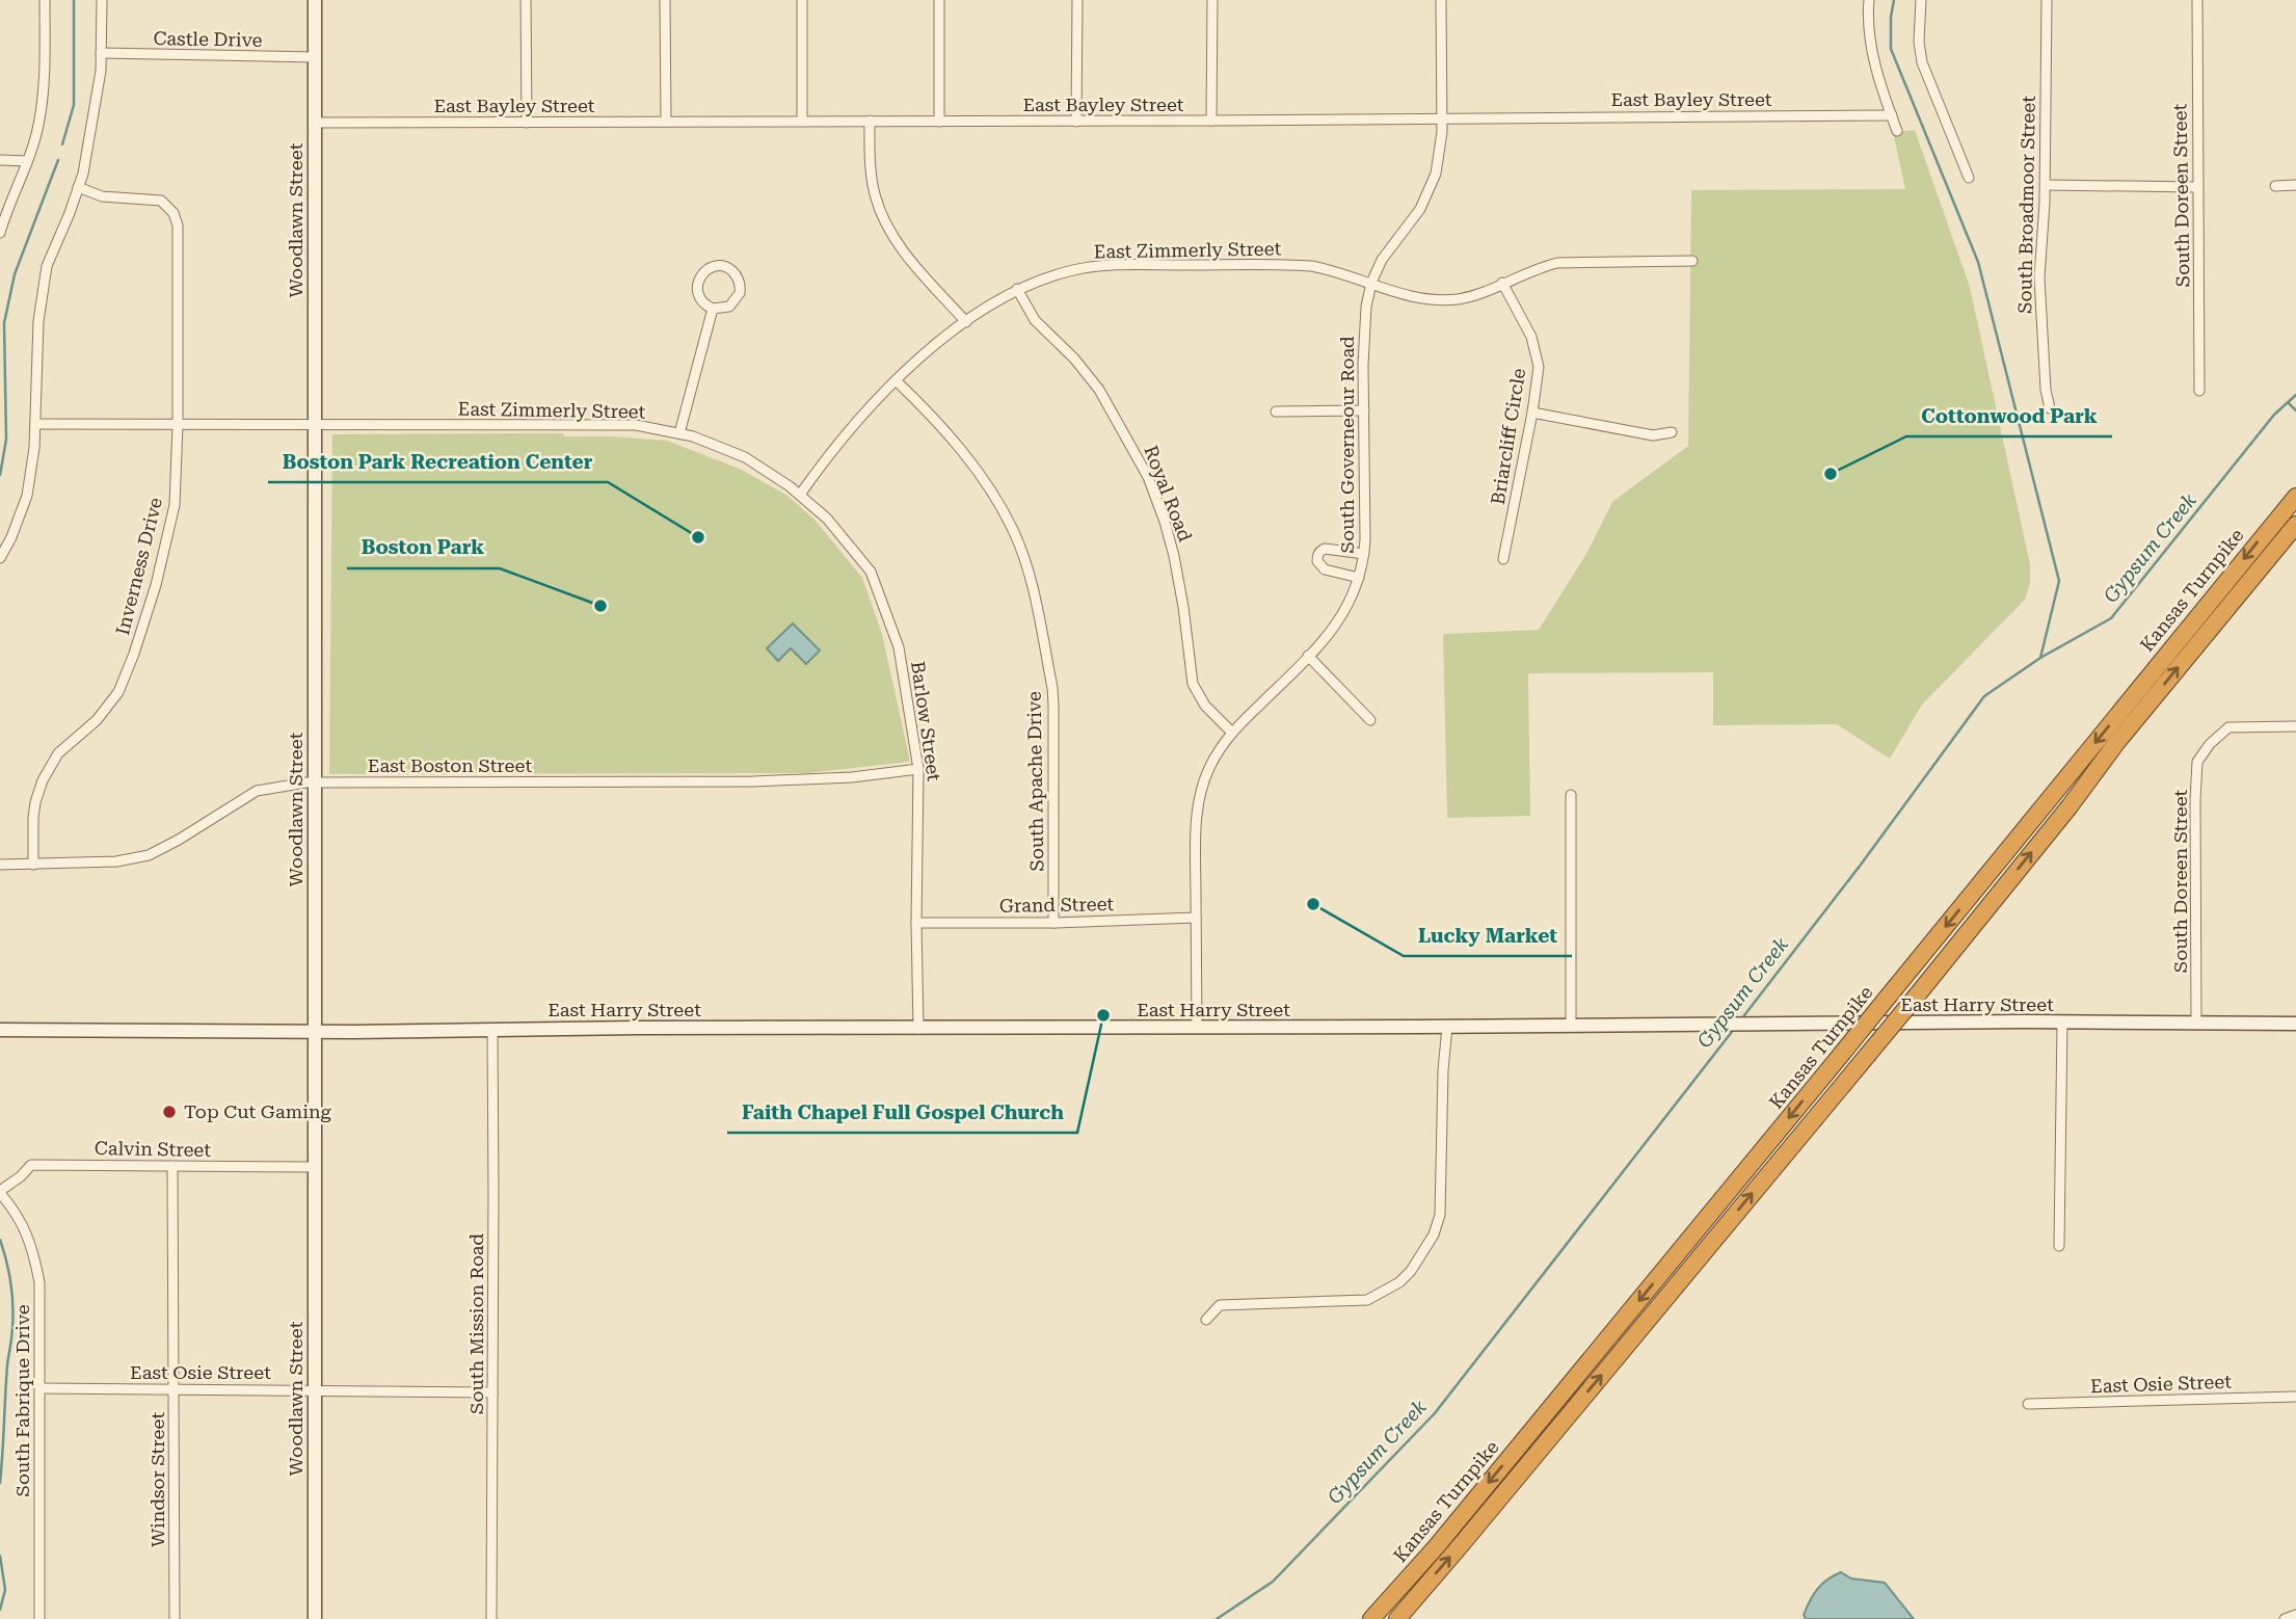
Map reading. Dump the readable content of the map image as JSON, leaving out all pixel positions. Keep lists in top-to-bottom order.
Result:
{
  "streets": {
    "highway": ["Kansas Turnpike"],
    "main road": ["Woodlawn Street", "East Harry Street"],
    "street": [
      "Castle Drive",
      "East Bayley Street",
      "South Doreen Street",
      "South Broadmoor Street",
      "East Zimmerly Street",
      "Briarcliff Circle",
      "South Governeour Road",
      "Royal Road",
      "Inverness Drive",
      "Barlow Street",
      "East Boston Street",
      "South Apache Drive",
      "Grand Street",
      "Calvin Street",
      "South Mission Road",
      "East Osie Street",
      "South Fabrique Drive",
      "Windsor Street"
    ]
  },
  "crossings": [
    ["Castle Drive", "Woodlawn Street"],
    ["East Bayley Street", "Woodlawn Street"],
    ["East Bayley Street", "South Governeour Road"],
    ["South Doreen Street", "East Harry Street"],
    ["Woodlawn Street", "East Zimmerly Street"],
    ["Woodlawn Street", "East Boston Street"],
    ["Woodlawn Street", "East Harry Street"],
    ["Woodlawn Street", "Calvin Street"],
    ["Woodlawn Street", "East Osie Street"],
    ["East Zimmerly Street", "Briarcliff Circle"],
    ["East Zimmerly Street", "South Governeour Road"],
    ["East Zimmerly Street", "Royal Road"],
    ["East Zimmerly Street", "Inverness Drive"],
    ["East Zimmerly Street", "Barlow Street"],
    ["East Zimmerly Street", "South Apache Drive"],
    ["South Governeour Road", "Royal Road"],
    ["South Governeour Road", "Grand Street"],
    ["South Governeour Road", "East Harry Street"],
    ["Inverness Drive", "East Boston Street"],
    ["Barlow Street", "East Boston Street"],
    ["Barlow Street", "Grand Street"],
    ["Barlow Street", "East Harry Street"],
    ["South Apache Drive", "Grand Street"],
    ["East Harry Street", "South Mission Road"],
    ["Calvin Street", "South Fabrique Drive"],
    ["Calvin Street", "Windsor Street"],
    ["South Mission Road", "East Osie Street"],
    ["East Osie Street", "South Fabrique Drive"],
    ["East Osie Street", "Windsor Street"]
  ],
  "water": ["Gypsum Creek"],
  "places": [
    "Cottonwood Park",
    "Boston Park Recreation Center",
    "Boston Park",
    "Lucky Market",
    "Faith Chapel Full Gospel Church",
    "Top Cut Gaming"
  ]
}
